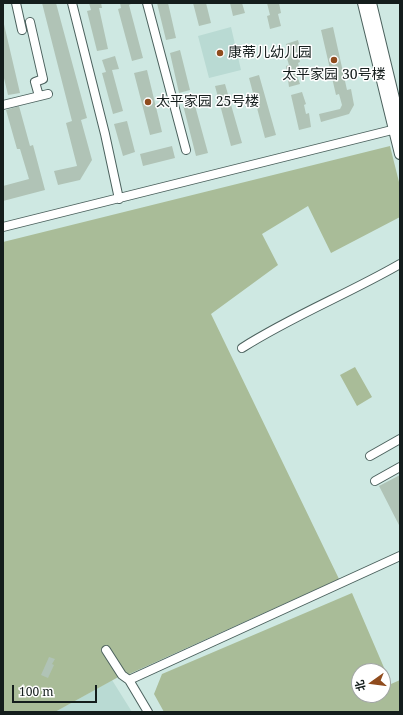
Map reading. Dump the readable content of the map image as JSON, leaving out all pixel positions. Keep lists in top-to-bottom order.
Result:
{
  "places": ["康蒂儿幼儿园", "太平家园 30号楼", "太平家园 25号楼"],
  "scale_bar": "100 m",
  "north": "left"
}
